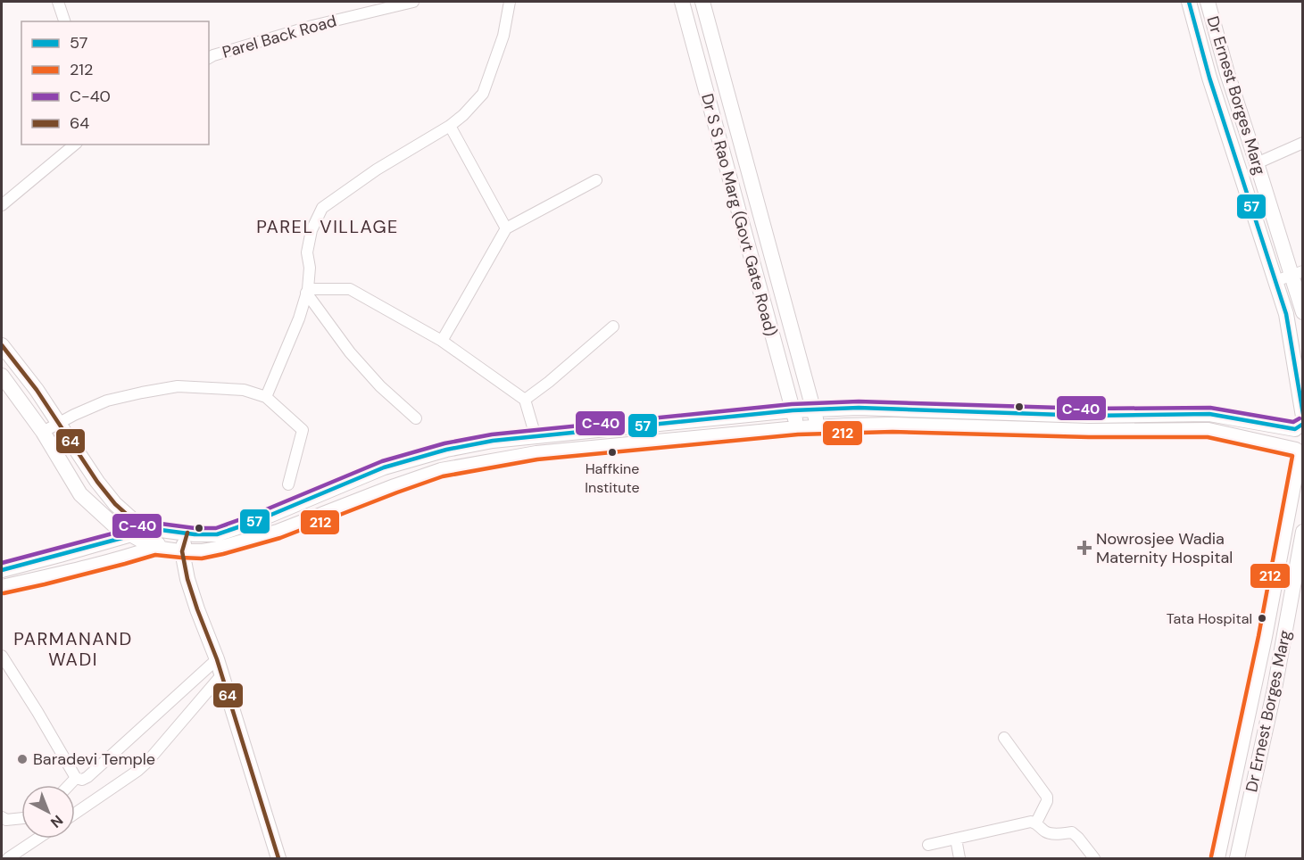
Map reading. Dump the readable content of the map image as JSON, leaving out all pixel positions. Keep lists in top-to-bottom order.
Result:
{
  "streets": {
    "main road": ["Dr Ernest Borges Marg", "Dr S S Rao Marg (Govt Gate Road)"],
    "street": ["Parel Back Road"]
  },
  "districts": ["PAREL VILLAGE", "PARMANAND WADI"],
  "places": {
    "other": ["Haffkine Institute", "Tata Hospital", "Baradevi Temple"],
    "health": ["Nowrosjee Wadia Maternity Hospital"]
  },
  "lines": [
    "transit line 57",
    "transit line 64",
    "transit line C-40",
    "transit line 212"
  ],
  "legend": [
    "57",
    "212",
    "C-40",
    "64"
  ],
  "north": "bottom right"
}
